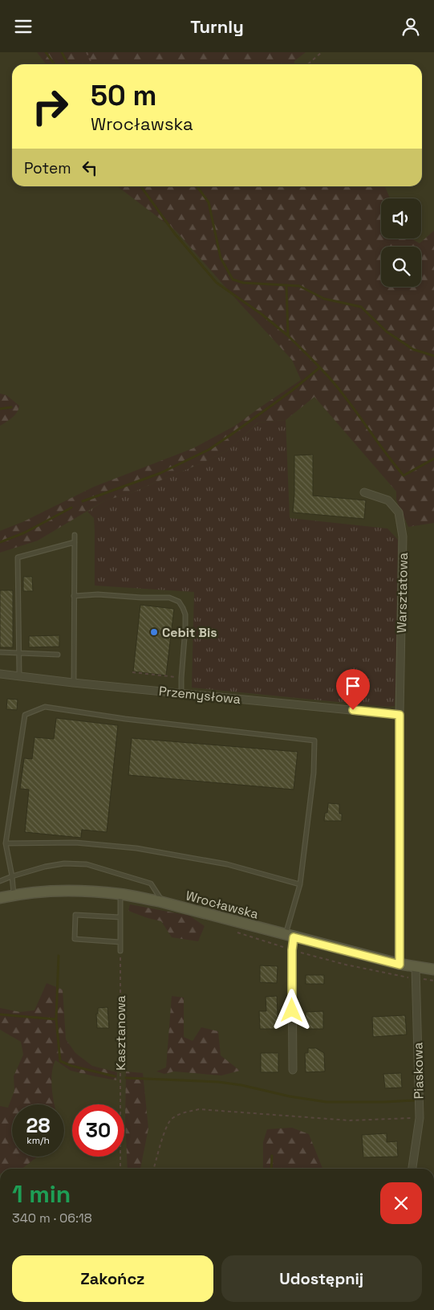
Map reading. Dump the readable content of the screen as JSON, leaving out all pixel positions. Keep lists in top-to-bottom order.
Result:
{
  "streets": {
    "main road": ["Wrocławska"],
    "street": ["Warsztatowa", "Przemysłowa", "Piaskowa"],
    "path": ["Kasztanowa"]
  },
  "crossings": [
    ["Warsztatowa", "Przemysłowa"],
    ["Warsztatowa", "Wrocławska"],
    ["Wrocławska", "Piaskowa"]
  ],
  "places": ["Cebit Bis"],
  "page": {
    "header": "Turnly",
    "turn": ["50 m", "Wrocławska"],
    "then": "Potem",
    "speed": "28 km/h",
    "limit": "30",
    "heading": ["1 min", "340 m · 06:18"],
    "buttons": ["Zakończ", "Udostępnij"]
  }
}
